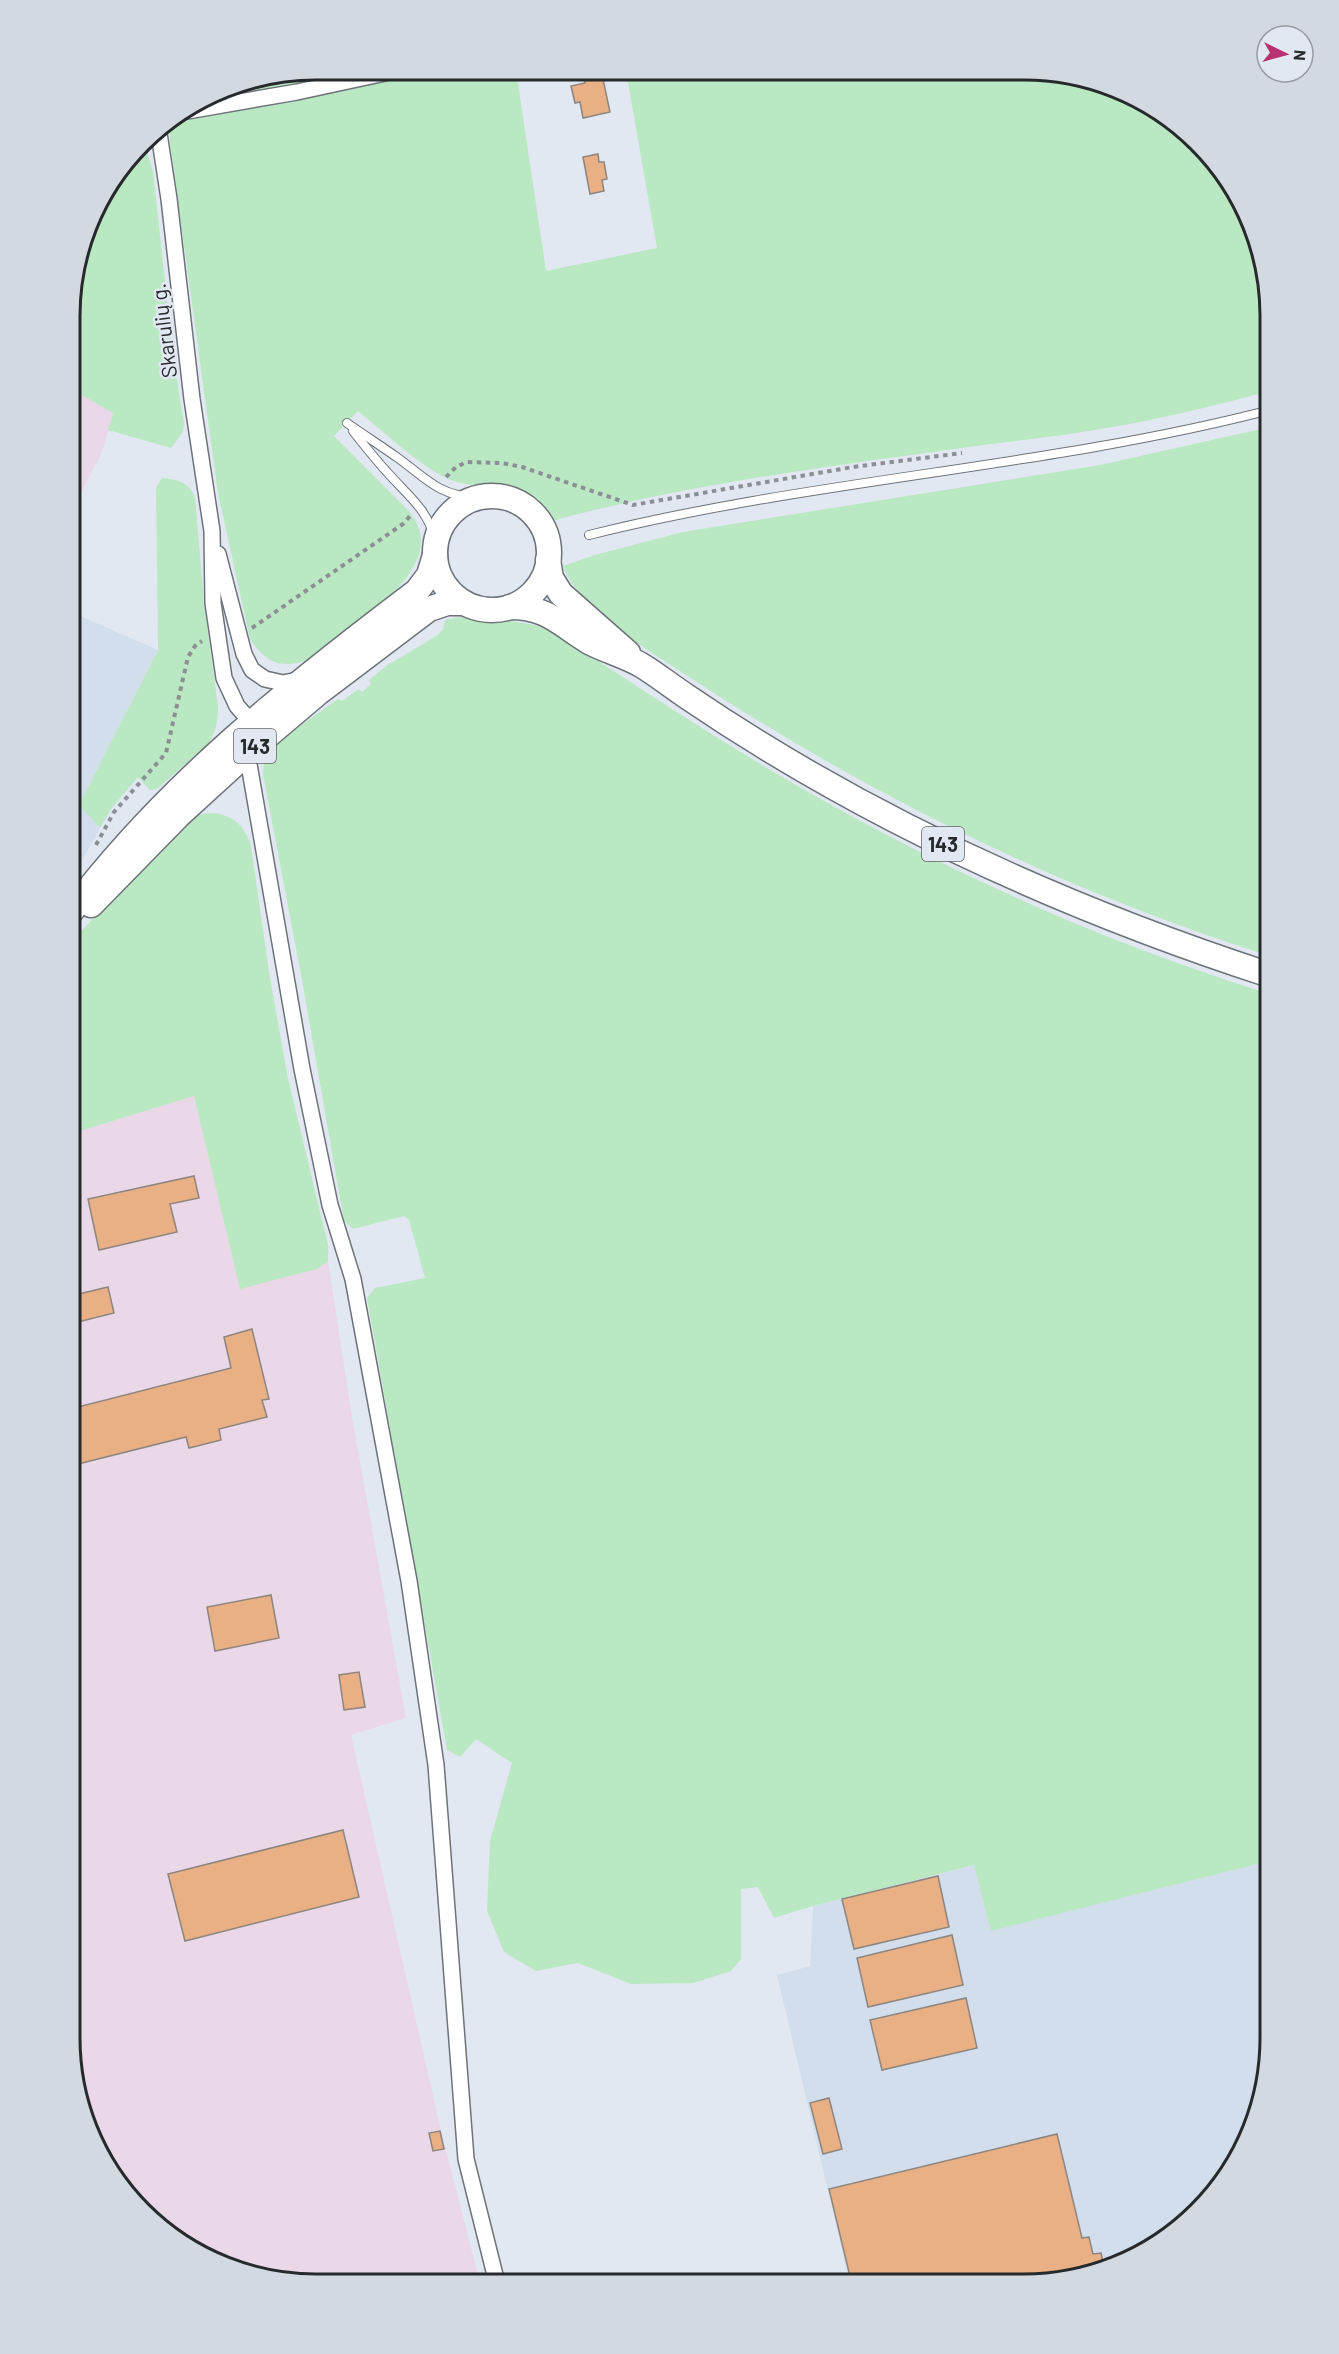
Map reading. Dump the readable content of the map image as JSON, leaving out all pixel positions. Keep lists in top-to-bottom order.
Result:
{
  "streets": {
    "main road": ["143"],
    "street": ["Skarulių g."]
  },
  "crossings": [
    ["Skarulių g.", "143"]
  ],
  "north": "right"
}
